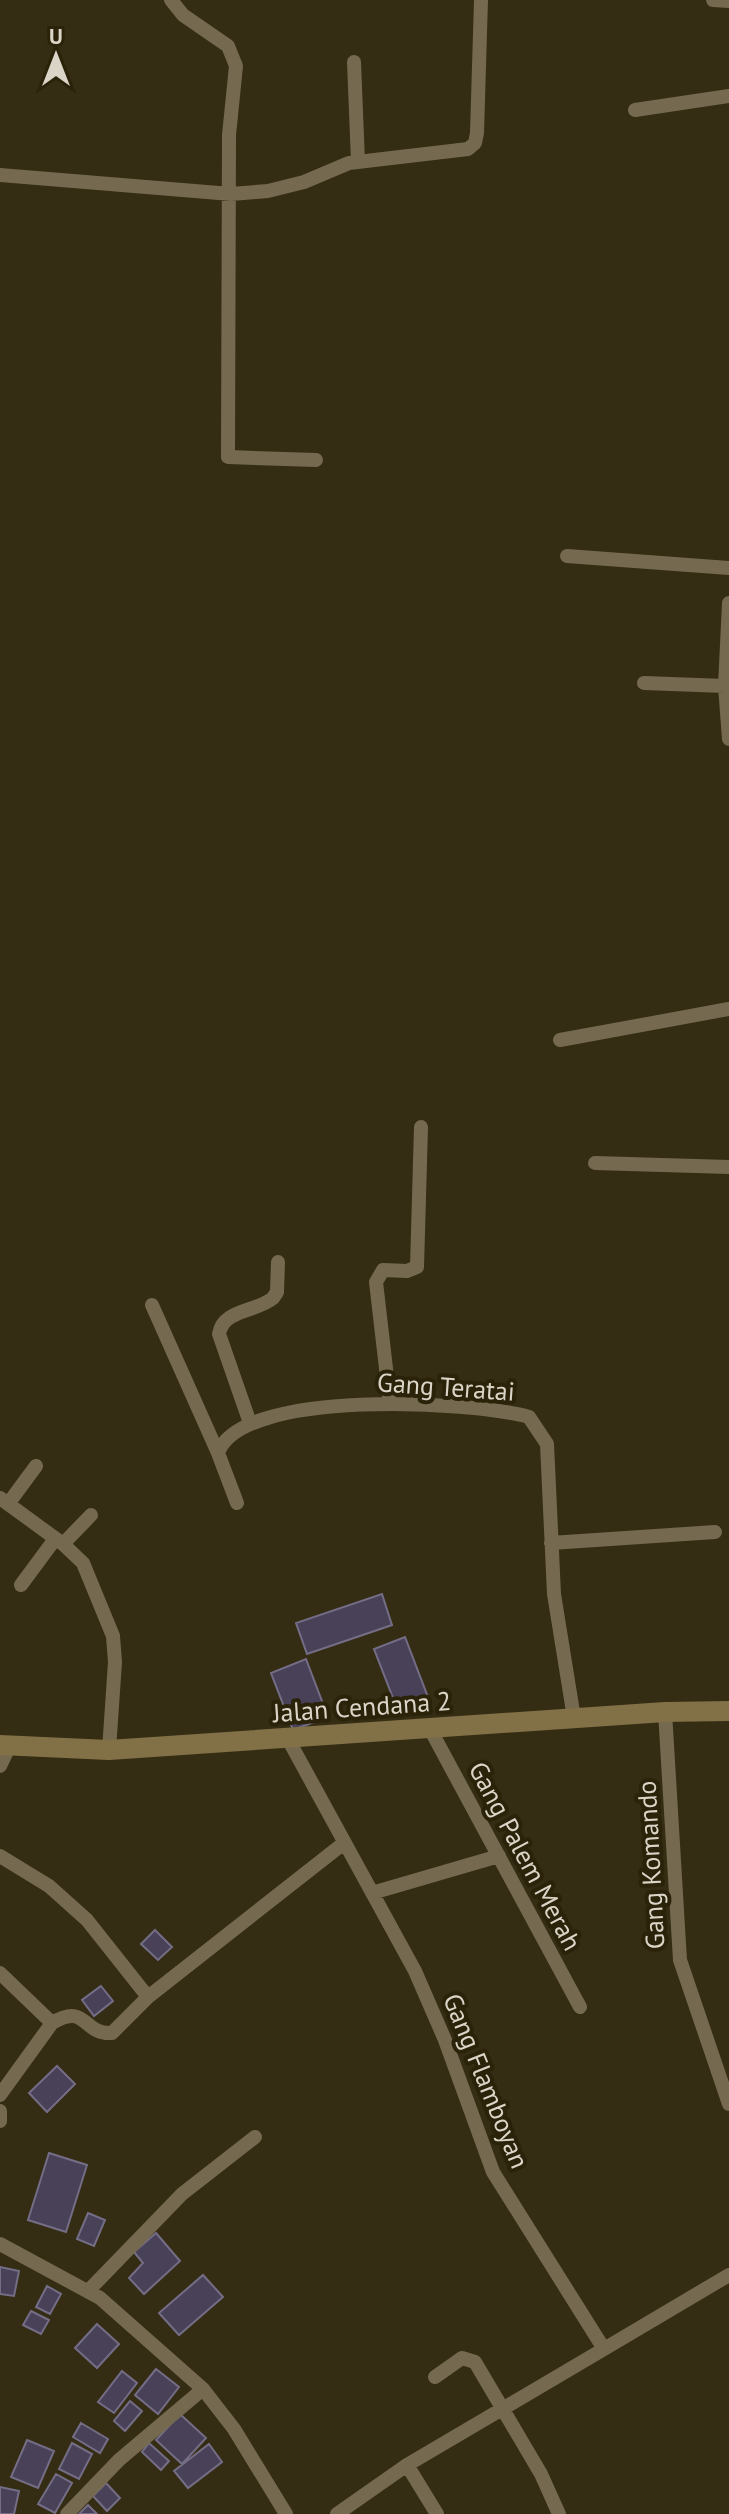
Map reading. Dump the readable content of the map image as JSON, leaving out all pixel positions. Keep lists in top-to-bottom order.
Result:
{
  "streets": {
    "street": [
      "Gang Teratai",
      "Jalan Cendana 2",
      "Gang Palem Merah",
      "Gang Komando",
      "Gang Flamboyan"
    ]
  },
  "crossings": [
    ["Gang Teratai", "Jalan Cendana 2"],
    ["Jalan Cendana 2", "Gang Palem Merah"],
    ["Jalan Cendana 2", "Gang Komando"],
    ["Jalan Cendana 2", "Gang Flamboyan"]
  ],
  "north": "top"
}
